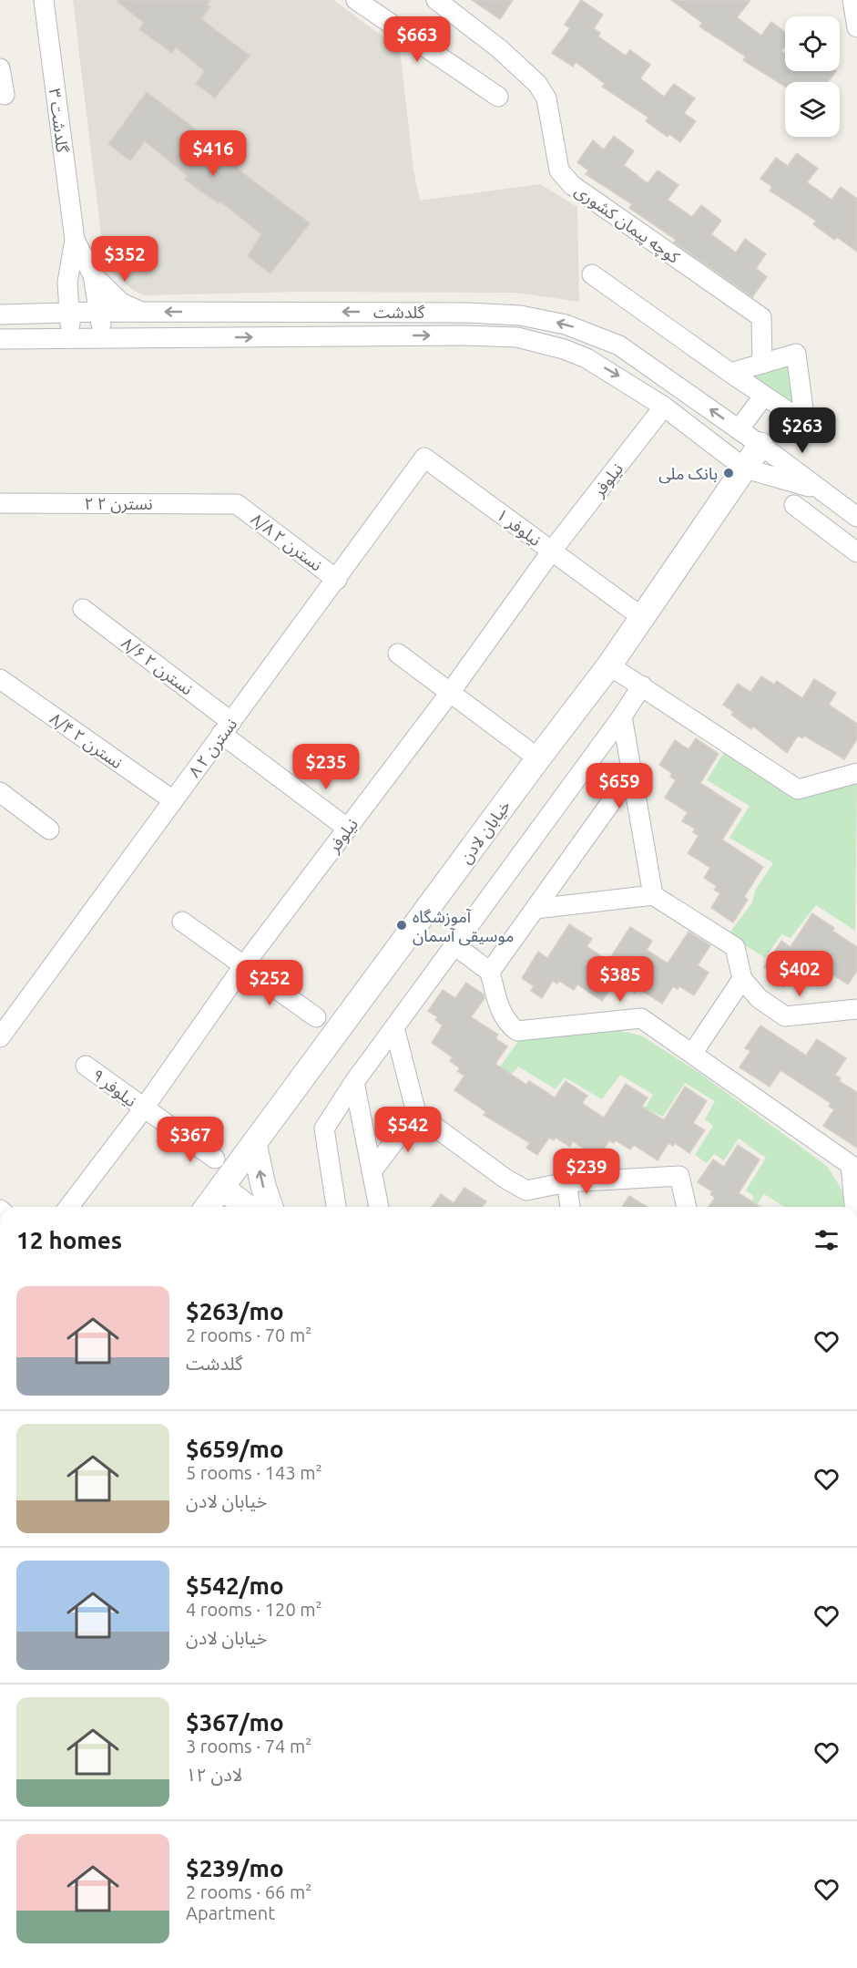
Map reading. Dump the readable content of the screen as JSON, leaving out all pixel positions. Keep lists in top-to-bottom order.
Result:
{
  "streets": {
    "street": [
      "گلدشت ۳",
      "کوچه پیمان کشوری",
      "گلدشت",
      "نیلوفر",
      "۲ نسترن ۲",
      "۱ نیلوفر",
      "۸/۸ نسترن ۲",
      "۸/۶ نسترن ۲",
      "۸/۴ نسترن ۲",
      "۸ نسترن ۲",
      "خیابان لادن",
      "۹ نیلوفر"
    ]
  },
  "crossings": [
    ["گلدشت", "نیلوفر"],
    ["گلدشت", "خیابان لادن"],
    ["نیلوفر", "۱ نیلوفر"],
    ["نیلوفر", "۸/۶ نسترن ۲"],
    ["نیلوفر", "۹ نیلوفر"],
    ["۲ نسترن ۲", "۸/۸ نسترن ۲"],
    ["۱ نیلوفر", "۸ نسترن ۲"],
    ["۱ نیلوفر", "خیابان لادن"],
    ["۸/۸ نسترن ۲", "۸ نسترن ۲"],
    ["۸/۶ نسترن ۲", "۸ نسترن ۲"],
    ["۸/۴ نسترن ۲", "۸ نسترن ۲"]
  ],
  "places": ["بانک ملی", "آموزشگاه موسیقی آسمان"],
  "page": {
    "price": [
      "$663",
      "$416",
      "$352",
      "$263",
      "$235",
      "$659",
      "$402",
      "$385",
      "$252",
      "$542",
      "$367",
      "$239"
    ],
    "heading": "12 homes",
    "list": [
      {
        "name": "$263/mo",
        "note": "2 rooms · 70 m² · گلدشت"
      },
      {
        "name": "$659/mo",
        "note": "5 rooms · 143 m² · خیابان لادن"
      },
      {
        "name": "$542/mo",
        "note": "4 rooms · 120 m² · خیابان لادن"
      },
      {
        "name": "$367/mo",
        "note": "3 rooms · 74 m² · ۱۲ لادن"
      },
      {
        "name": "$239/mo",
        "note": "2 rooms · 66 m² · Apartment"
      }
    ]
  }
}
